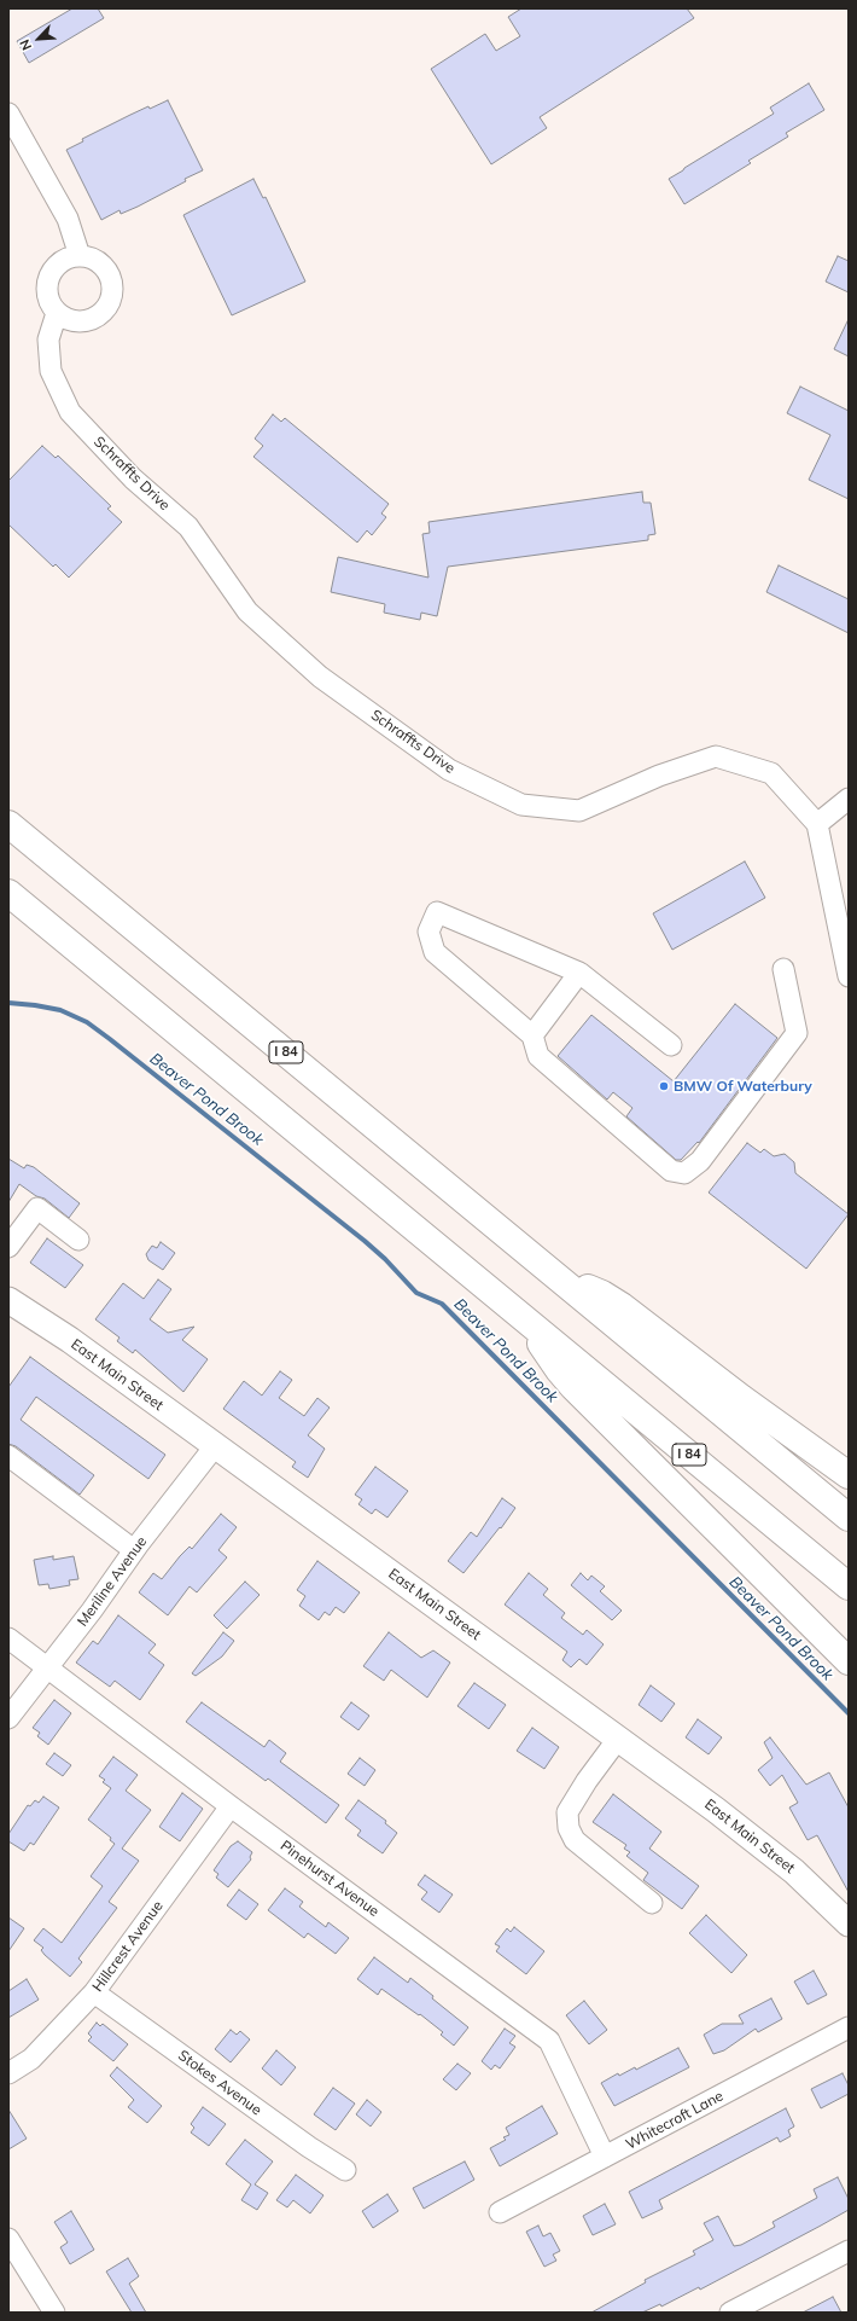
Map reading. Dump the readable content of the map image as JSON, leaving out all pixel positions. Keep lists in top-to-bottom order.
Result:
{
  "streets": {
    "highway": ["I 84"],
    "main road": ["East Main Street"],
    "street": [
      "Schraffts Drive",
      "Meriline Avenue",
      "Pinehurst Avenue",
      "Hillcrest Avenue",
      "Stokes Avenue",
      "Whitecroft Lane"
    ]
  },
  "crossings": [
    ["East Main Street", "Meriline Avenue"],
    ["Meriline Avenue", "Pinehurst Avenue"],
    ["Pinehurst Avenue", "Hillcrest Avenue"],
    ["Pinehurst Avenue", "Whitecroft Lane"],
    ["Hillcrest Avenue", "Stokes Avenue"]
  ],
  "water": ["Beaver Pond Brook"],
  "places": ["BMW Of Waterbury"],
  "north": "bottom left"
}
